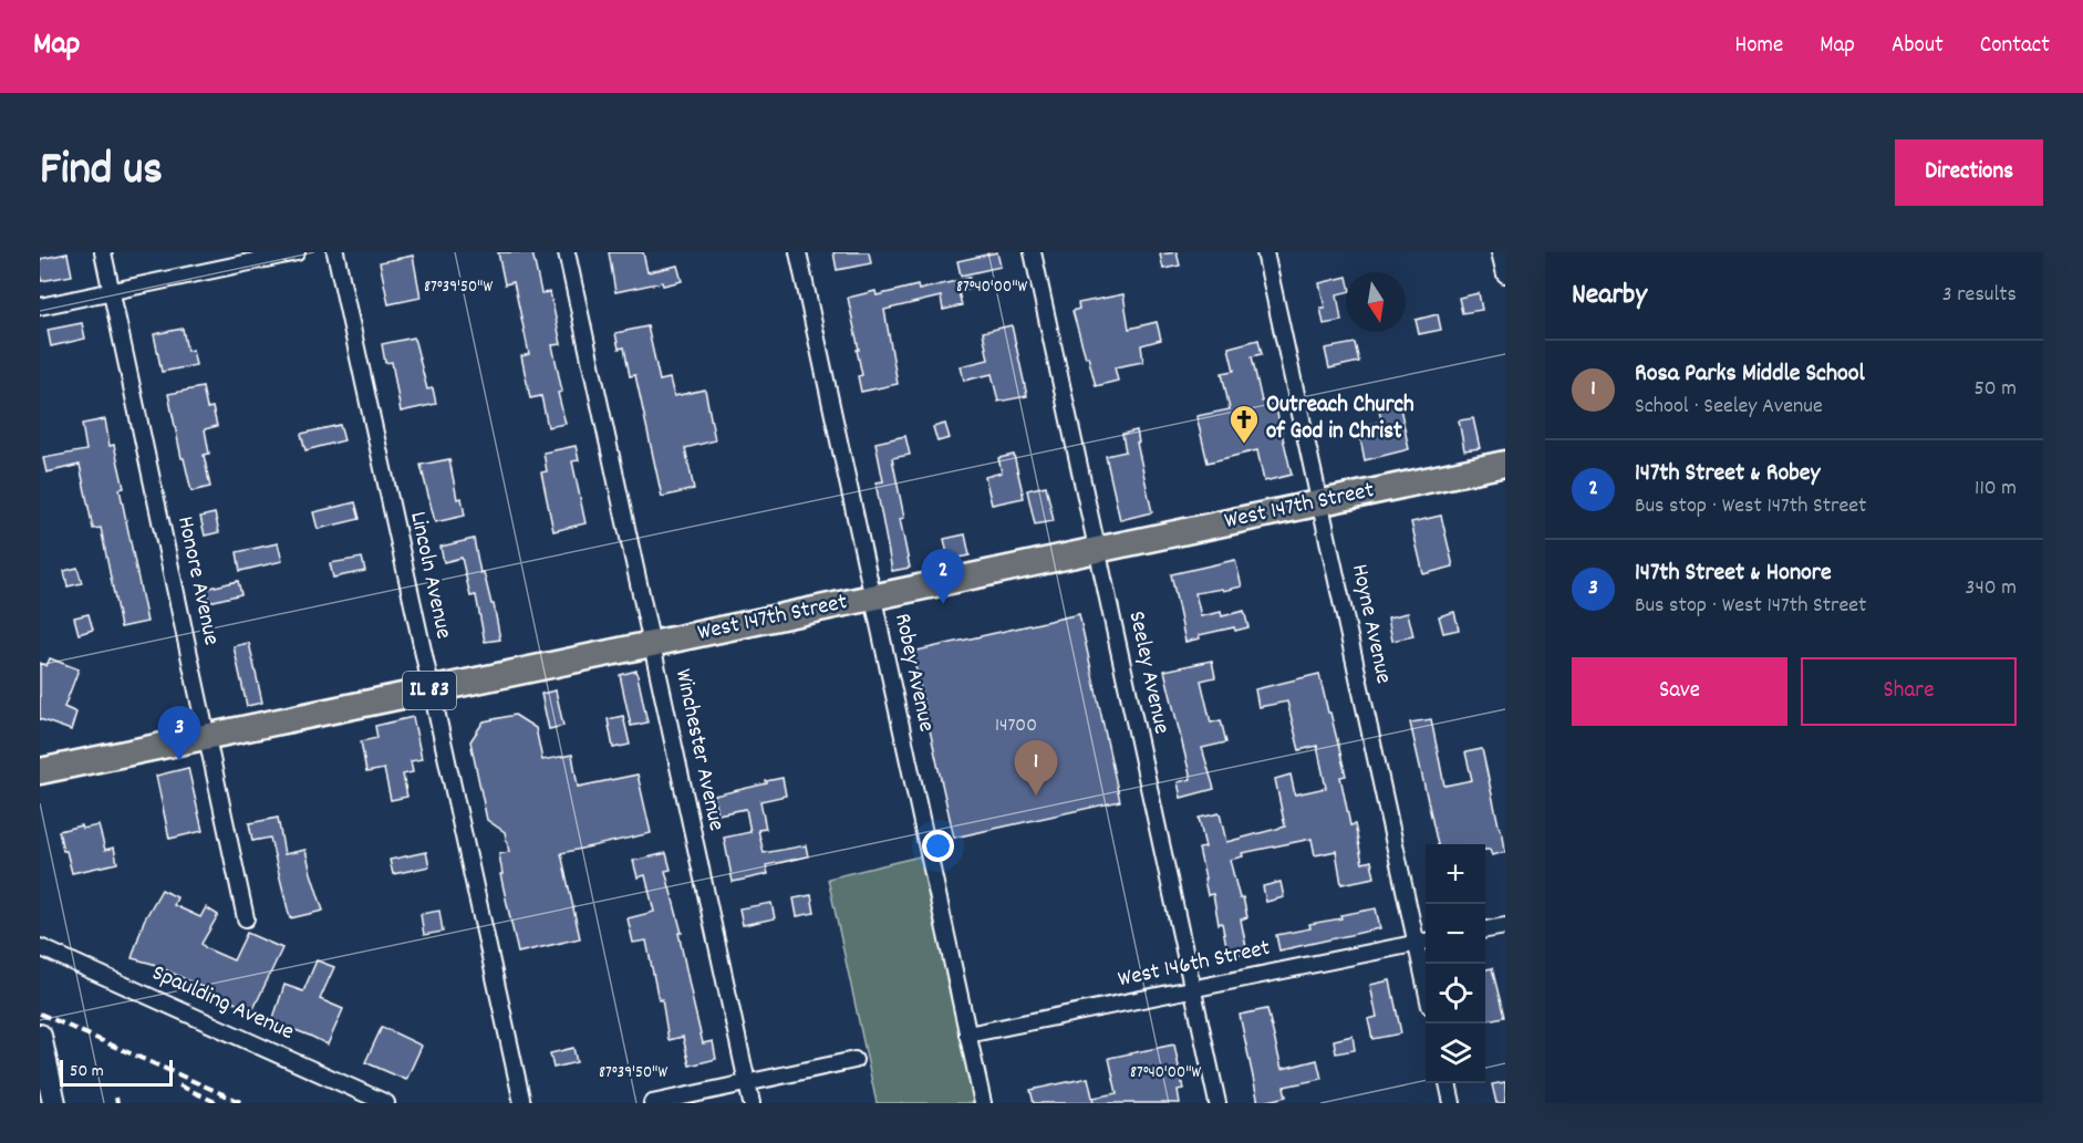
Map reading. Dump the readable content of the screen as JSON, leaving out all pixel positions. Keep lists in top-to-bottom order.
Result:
{
  "streets": {
    "main road": ["West 147th Street", "IL 83"],
    "street": [
      "Lincoln Avenue",
      "Honore Avenue",
      "Hoyne Avenue",
      "Robey Avenue",
      "Seeley Avenue",
      "Winchester Avenue",
      "West 146th Street",
      "Spaulding Avenue"
    ]
  },
  "crossings": [
    ["West 147th Street", "Lincoln Avenue"],
    ["West 147th Street", "Honore Avenue"],
    ["West 147th Street", "Hoyne Avenue"],
    ["West 147th Street", "Robey Avenue"],
    ["West 147th Street", "Seeley Avenue"],
    ["West 147th Street", "Winchester Avenue"],
    ["Hoyne Avenue", "West 146th Street"],
    ["Robey Avenue", "West 146th Street"],
    ["Seeley Avenue", "West 146th Street"]
  ],
  "places": {
    "church": ["Outreach Church of God in Christ"]
  },
  "house_numbers": ["14700"],
  "scale_bar": "50 m",
  "north": "bottom",
  "page": {
    "header": "Map",
    "nav": [
      "Home",
      "Map",
      "About",
      "Contact"
    ],
    "title": "Find us",
    "buttons": [
      "Directions",
      ["Save", "Share"]
    ],
    "heading": ["Nearby", "3 results"],
    "list": [
      {
        "mark": "1",
        "name": "Rosa Parks Middle School",
        "note": "School · Seeley Avenue",
        "value": "50 m"
      },
      {
        "mark": "2",
        "name": "147th Street & Robey",
        "note": "Bus stop · West 147th Street",
        "value": "110 m"
      },
      {
        "mark": "3",
        "name": "147th Street & Honore",
        "note": "Bus stop · West 147th Street",
        "value": "340 m"
      }
    ],
    "pins": ["2", "3", "1"],
    "map_buttons": ["+", "−"],
    "scale": "50 m"
  },
  "coordinates": ["87°39'50\"W", "87°40'00\"W"]
}
